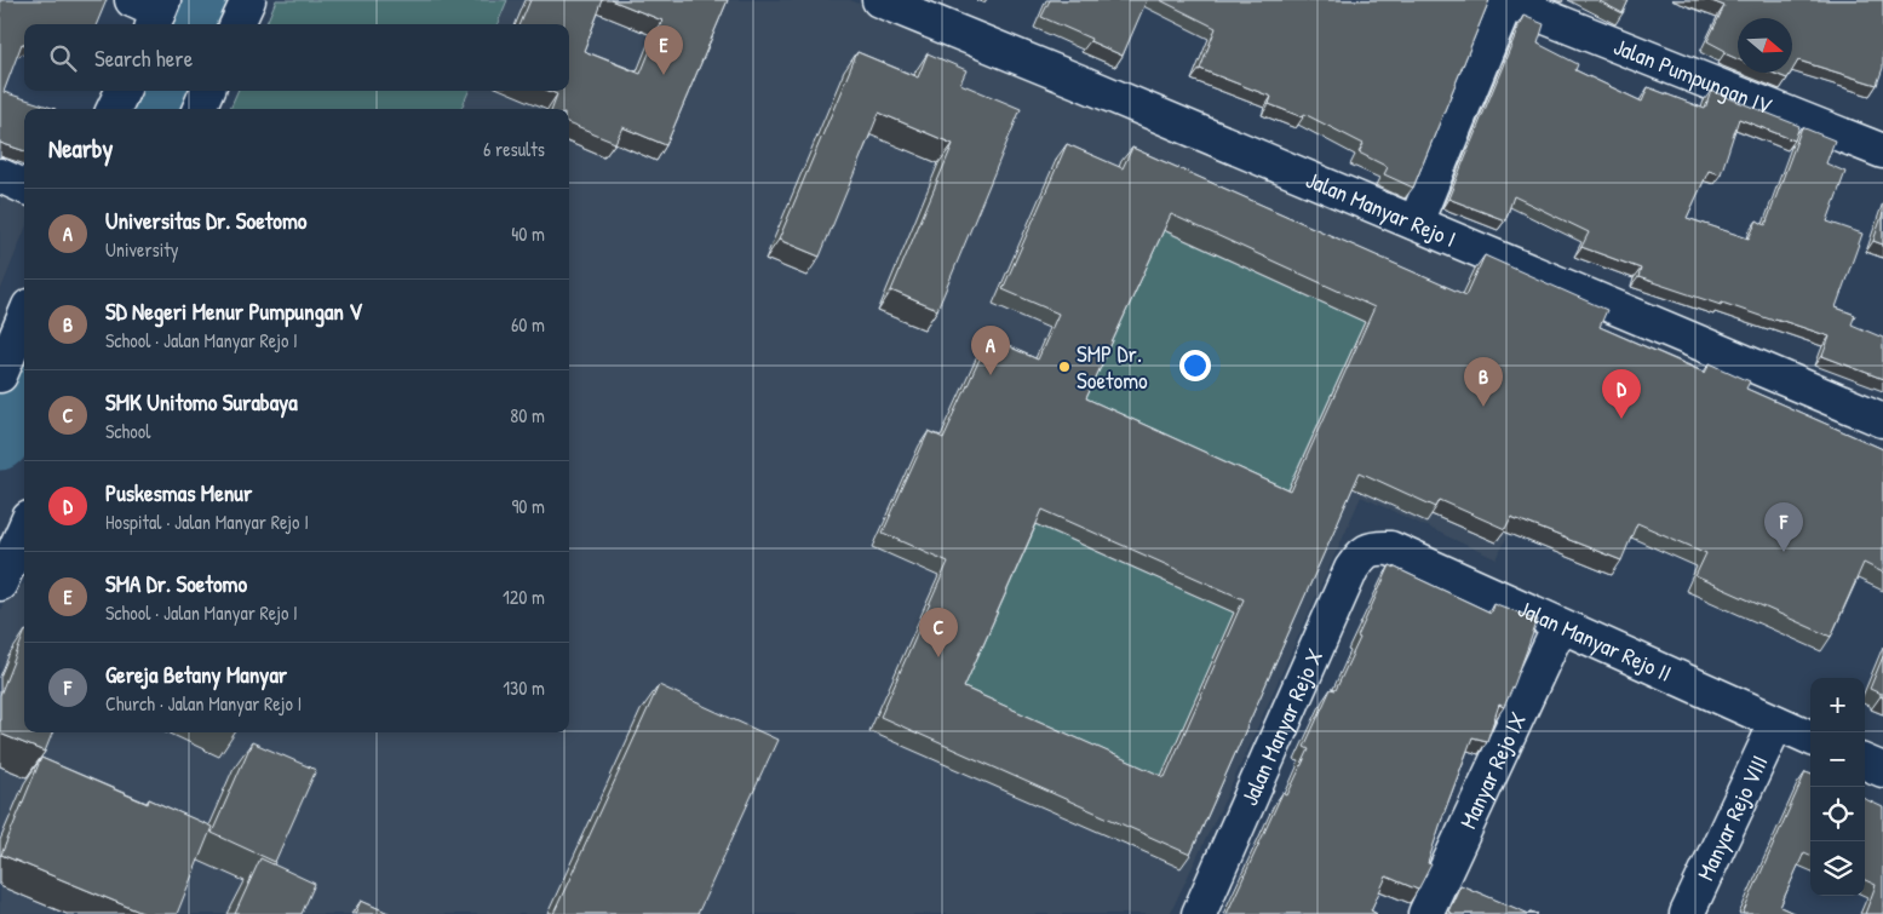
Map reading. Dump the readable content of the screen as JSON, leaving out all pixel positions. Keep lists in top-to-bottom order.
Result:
{
  "streets": {
    "street": [
      "Jalan Pumpungan IV",
      "Jalan Manyar Rejo I",
      "Jalan Manyar Rejo II",
      "Jalan Manyar Rejo X",
      "Manyar Rejo IX",
      "Manyar Rejo VIII"
    ]
  },
  "crossings": [
    ["Jalan Manyar Rejo II", "Jalan Manyar Rejo X"],
    ["Jalan Manyar Rejo II", "Manyar Rejo IX"],
    ["Jalan Manyar Rejo II", "Manyar Rejo VIII"]
  ],
  "places": ["SMP Dr. Soetomo"],
  "north": "right",
  "page": {
    "search": "Search here",
    "pins": [
      "E",
      "A",
      "B",
      "D",
      "F",
      "C"
    ],
    "heading": ["Nearby", "6 results"],
    "list": [
      {
        "mark": "A",
        "name": "Universitas Dr. Soetomo",
        "note": "University",
        "value": "40 m"
      },
      {
        "mark": "B",
        "name": "SD Negeri Menur Pumpungan V",
        "note": "School · Jalan Manyar Rejo I",
        "value": "60 m"
      },
      {
        "mark": "C",
        "name": "SMK Unitomo Surabaya",
        "note": "School",
        "value": "80 m"
      },
      {
        "mark": "D",
        "name": "Puskesmas Menur",
        "note": "Hospital · Jalan Manyar Rejo I",
        "value": "90 m"
      },
      {
        "mark": "E",
        "name": "SMA Dr. Soetomo",
        "note": "School · Jalan Manyar Rejo I",
        "value": "120 m"
      },
      {
        "mark": "F",
        "name": "Gereja Betany Manyar",
        "note": "Church · Jalan Manyar Rejo I",
        "value": "130 m"
      }
    ],
    "map_buttons": ["+", "−"]
  }
}
